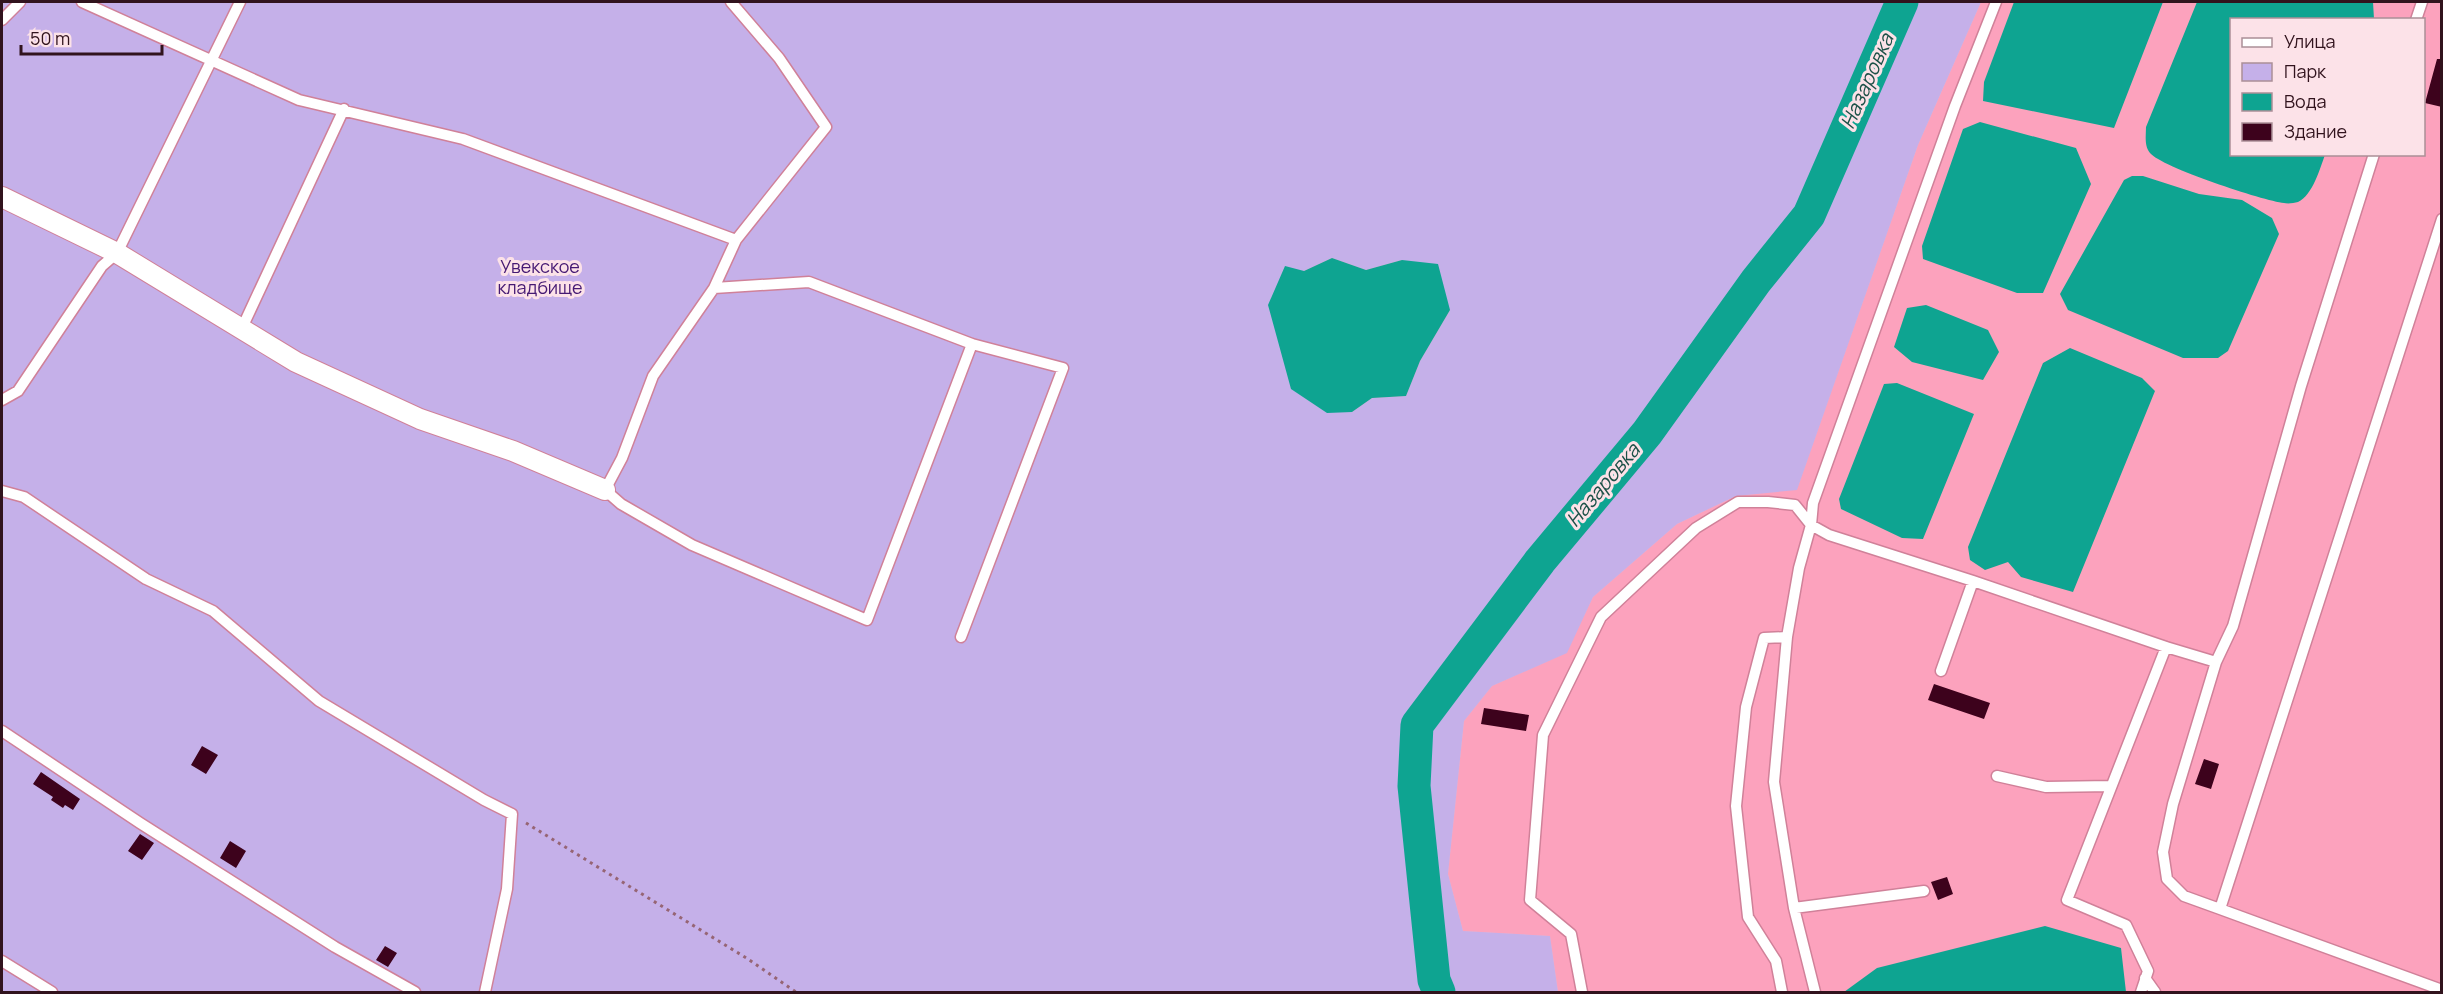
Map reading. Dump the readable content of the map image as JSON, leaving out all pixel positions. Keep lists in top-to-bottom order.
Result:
{
  "water": ["Назаровка"],
  "parks": ["Увекское кладбище"],
  "legend": [
    "Улица",
    "Парк",
    "Вода",
    "Здание"
  ],
  "scale_bar": "50 m"
}
